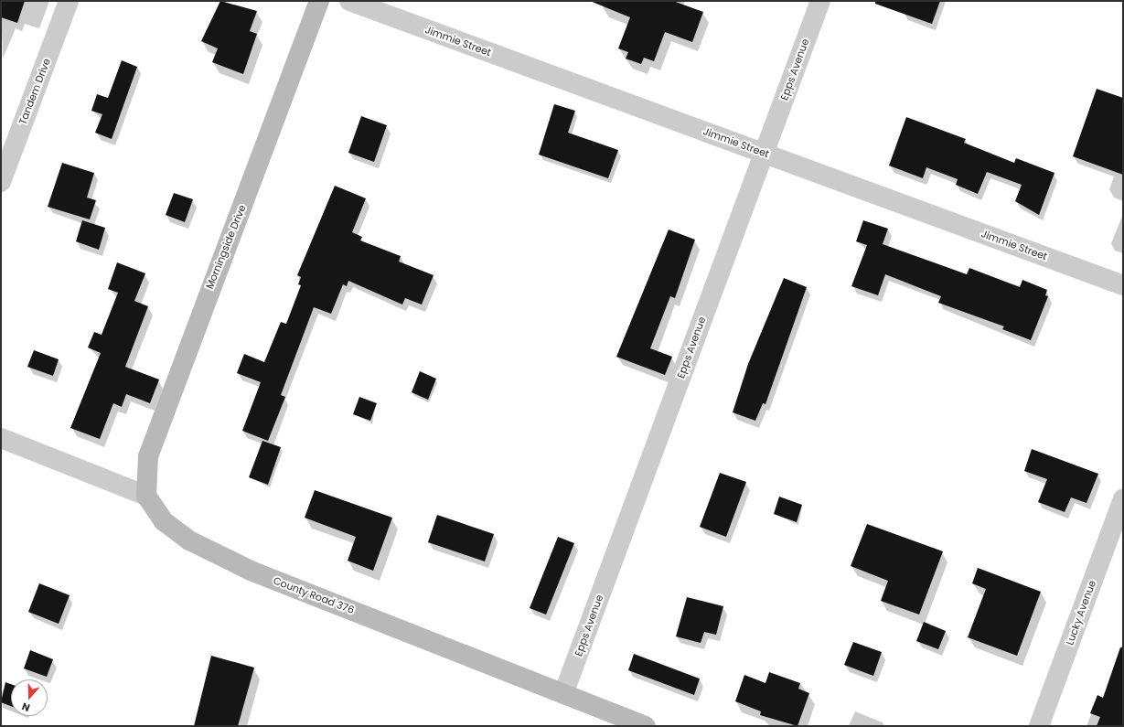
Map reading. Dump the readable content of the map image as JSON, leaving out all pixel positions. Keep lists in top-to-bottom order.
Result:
{
  "streets": {
    "street": [
      "Jimmie Street",
      "Epps Avenue",
      "Tandem Drive",
      "Morningside Drive",
      "County Road 376",
      "Lucky Avenue"
    ]
  },
  "crossings": [
    ["Jimmie Street", "Epps Avenue"],
    ["Epps Avenue", "County Road 376"],
    ["Morningside Drive", "County Road 376"]
  ],
  "north": "bottom"
}
